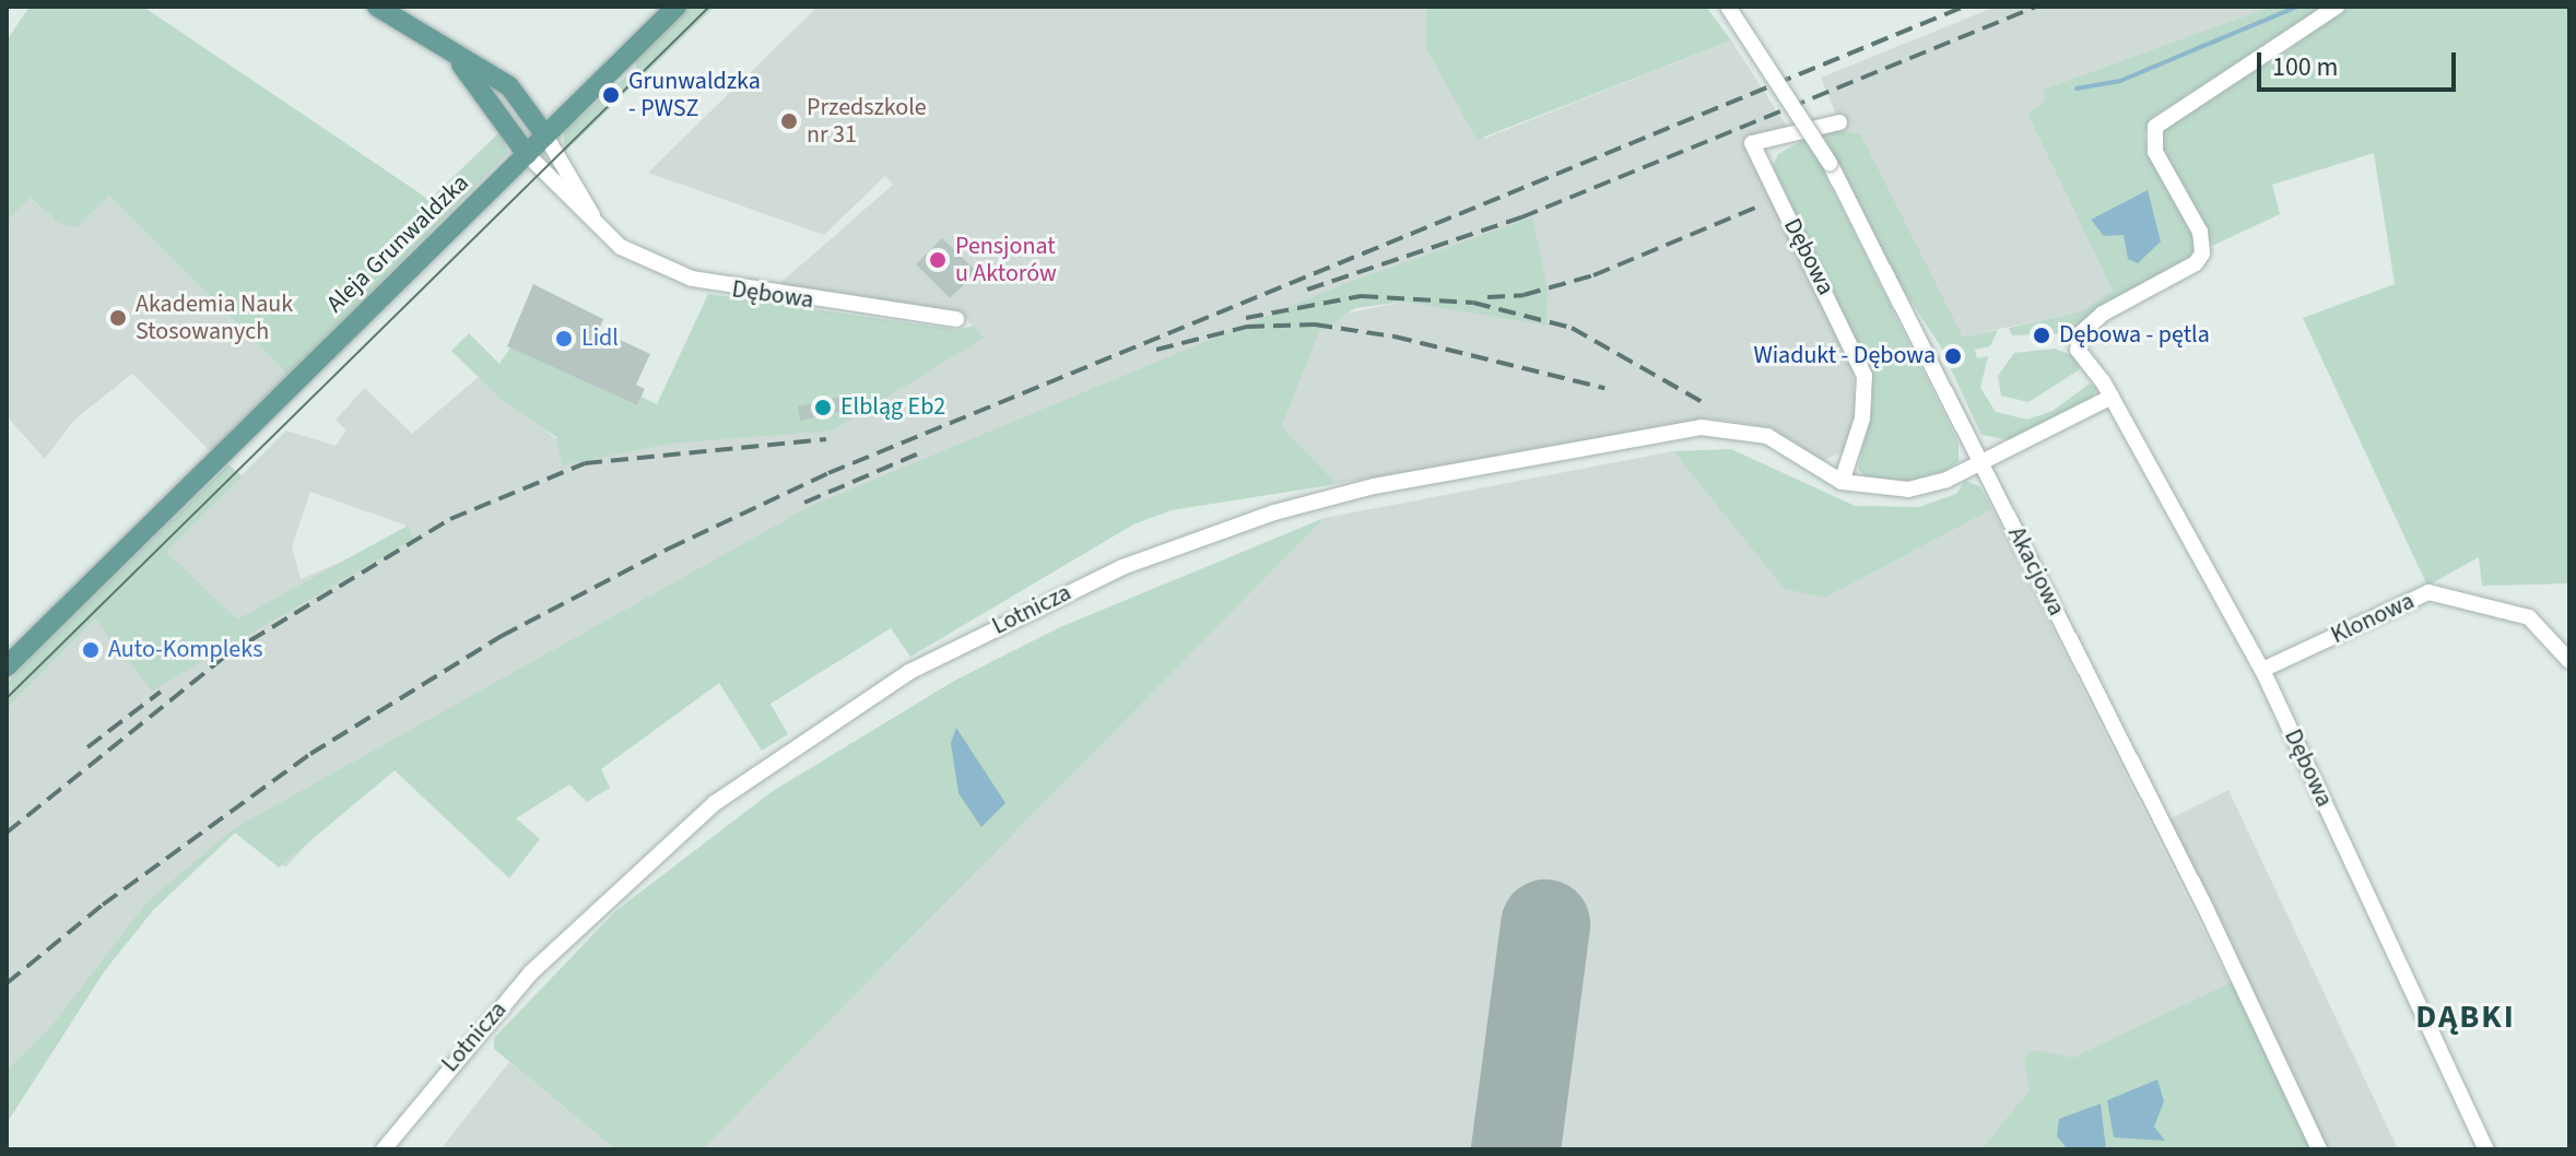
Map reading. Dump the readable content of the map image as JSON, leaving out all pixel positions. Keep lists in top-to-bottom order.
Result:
{
  "streets": {
    "main road": ["Aleja Grunwaldzka"],
    "street": [
      "Dębowa",
      "Akacjowa",
      "Lotnicza",
      "Klonowa"
    ]
  },
  "crossings": [
    ["Aleja Grunwaldzka", "Dębowa"],
    ["Dębowa", "Lotnicza"],
    ["Dębowa", "Klonowa"]
  ],
  "districts": ["DĄBKI"],
  "places": [
    "Grunwaldzka - PWSZ",
    "Przedszkole nr 31",
    "Pensjonat u Aktorów",
    "Akademia Nauk Stosowanych",
    "Dębowa - pętla",
    "Lidl",
    "Wiadukt - Dębowa",
    "Elbląg Eb2",
    "Auto-Kompleks"
  ],
  "scale_bar": "100 m"
}
